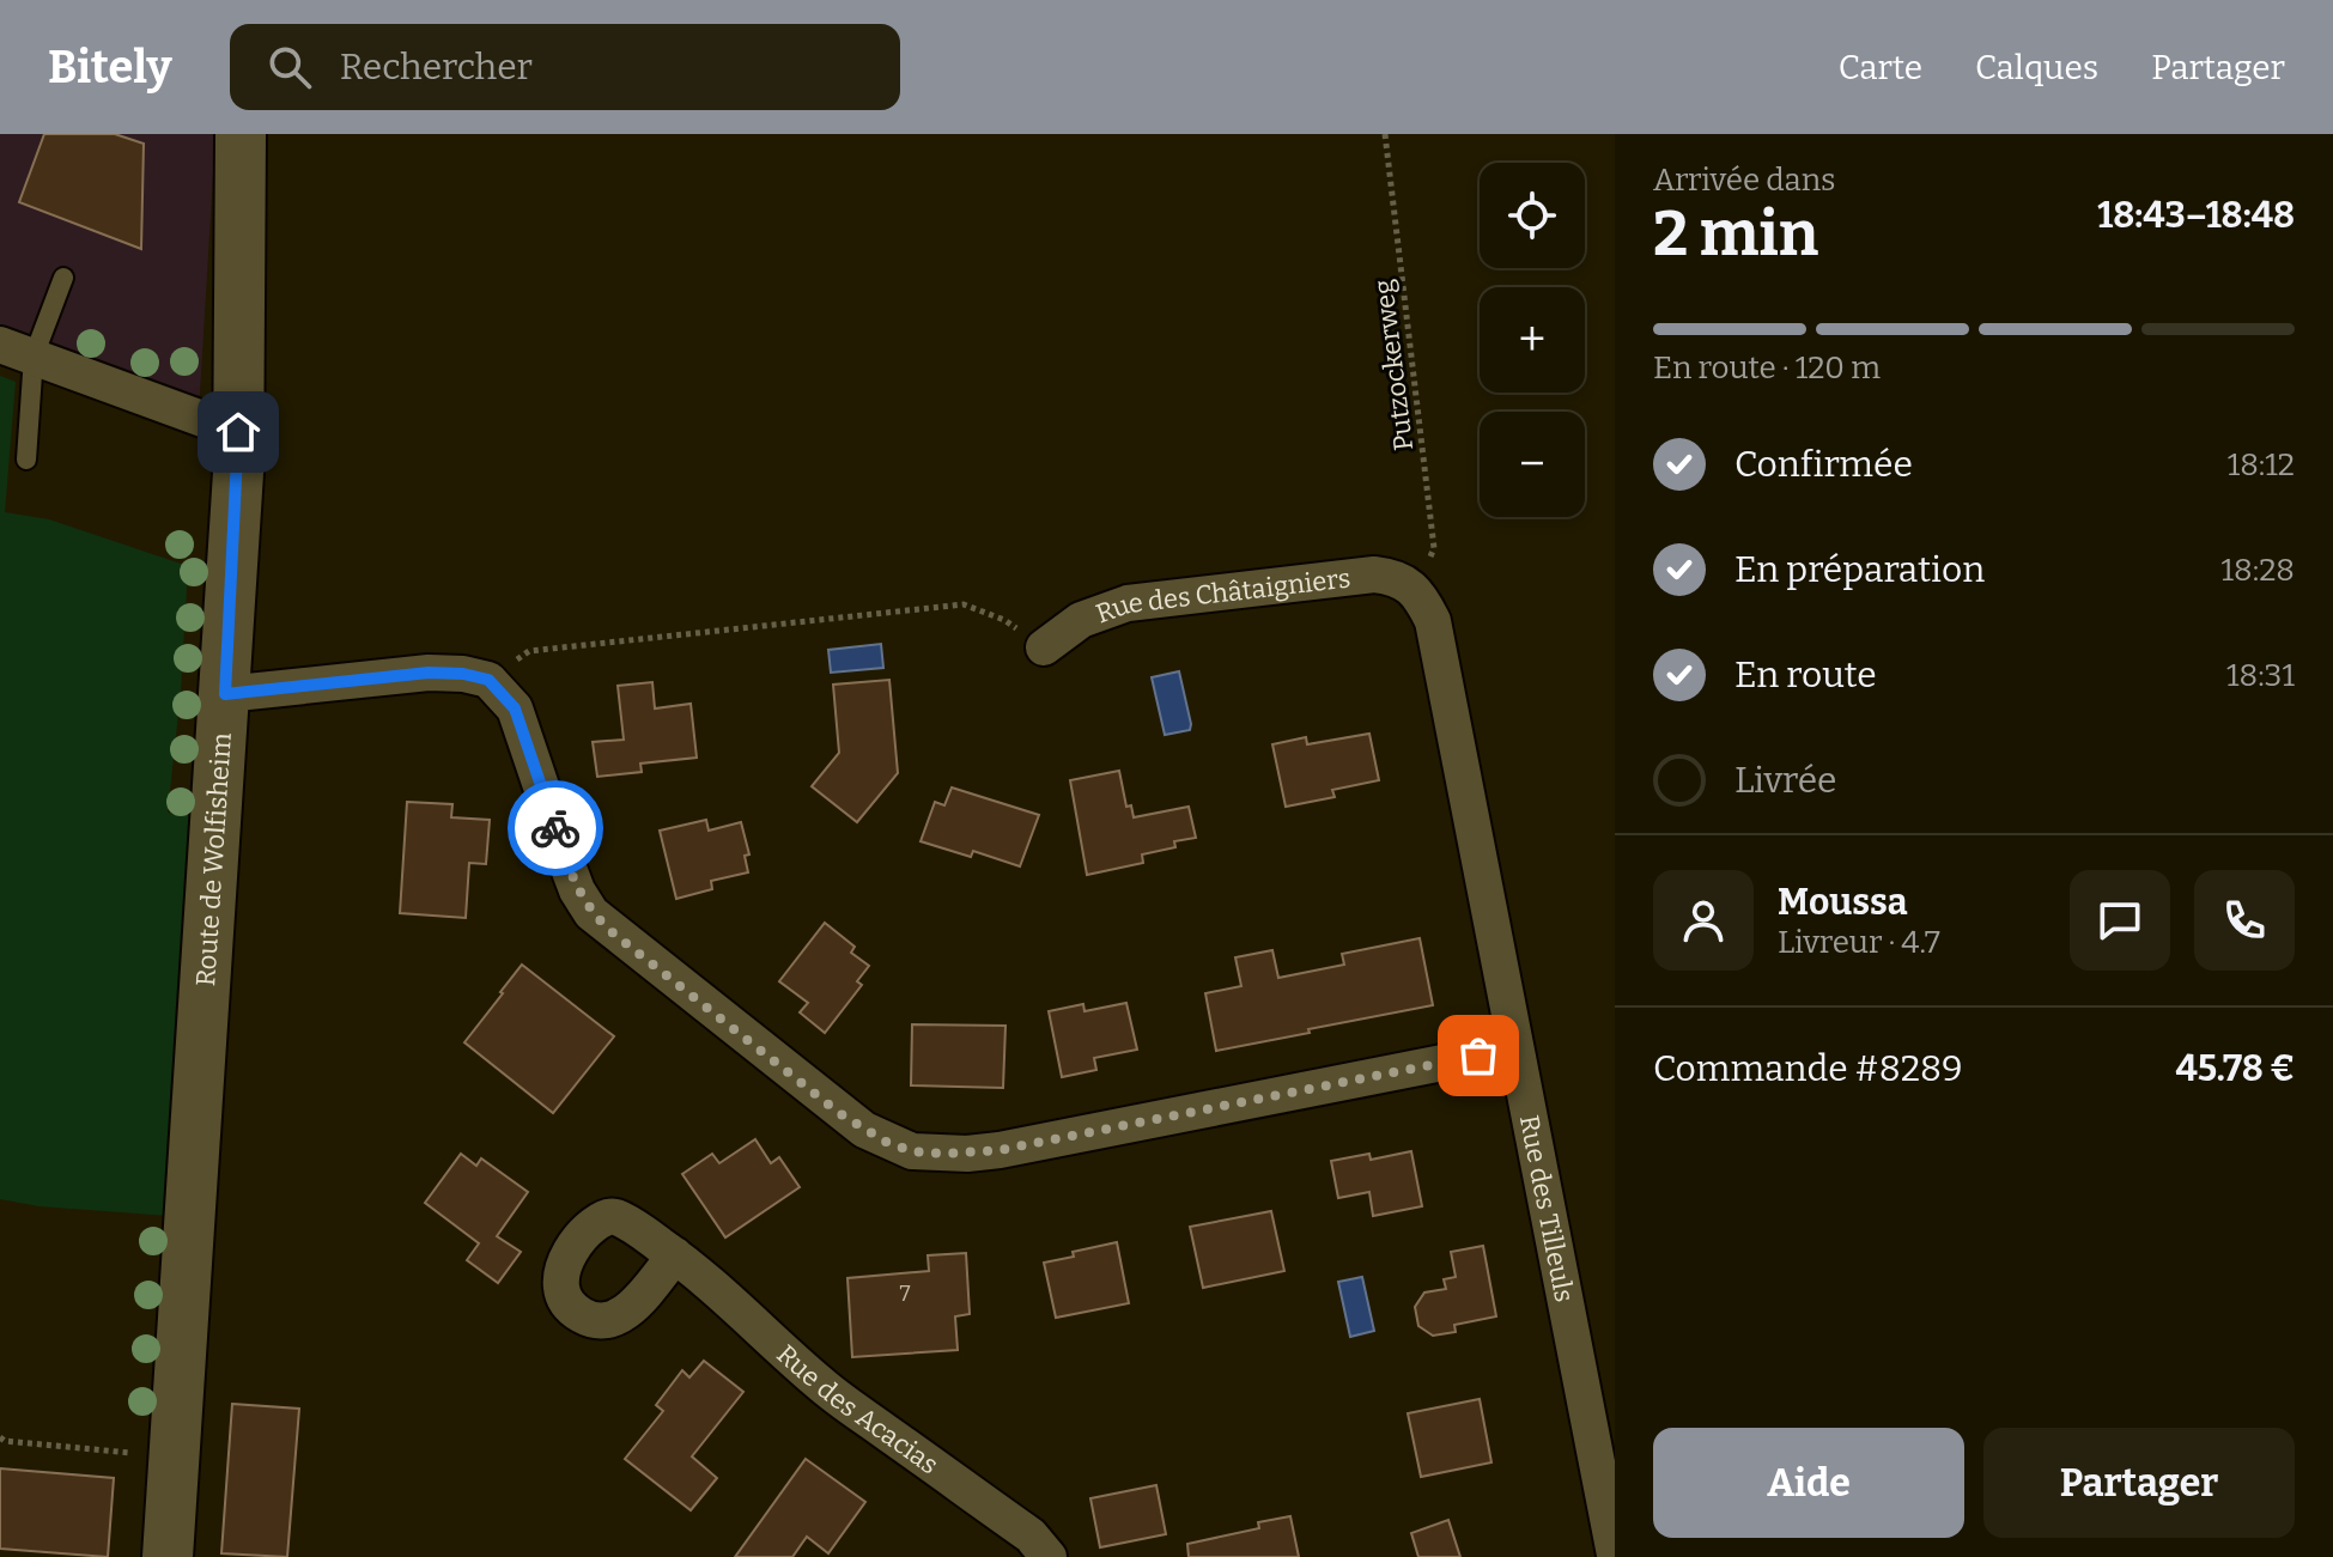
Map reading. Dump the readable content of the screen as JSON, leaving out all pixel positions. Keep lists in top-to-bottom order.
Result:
{
  "streets": {
    "main road": ["Route de Wolfisheim"],
    "street": ["Rue des Châtaigniers", "Rue des Tilleuls", "Rue des Acacias"],
    "path": ["Putzockerweg"]
  },
  "crossings": [
    ["Putzockerweg", "Rue des Châtaigniers"],
    ["Putzockerweg", "Rue des Tilleuls"],
    ["Rue des Châtaigniers", "Rue des Tilleuls"]
  ],
  "house_numbers": ["7"],
  "page": {
    "header": "Bitely",
    "search": "Rechercher",
    "nav": ["Carte", "Calques", "Partager"],
    "heading": ["2 min", "Arrivée dans", "18:43–18:48"],
    "panel": [
      "Moussa",
      "Livreur · 4.7",
      "Commande #8289",
      "45.78 €"
    ],
    "map_buttons": ["+", "−"],
    "bar": "En route · 120 m",
    "list": [
      ["Confirmée", "18:12"],
      ["En préparation", "18:28"],
      ["En route", "18:31"],
      "Livrée"
    ],
    "buttons": ["Aide", "Partager"]
  }
}
